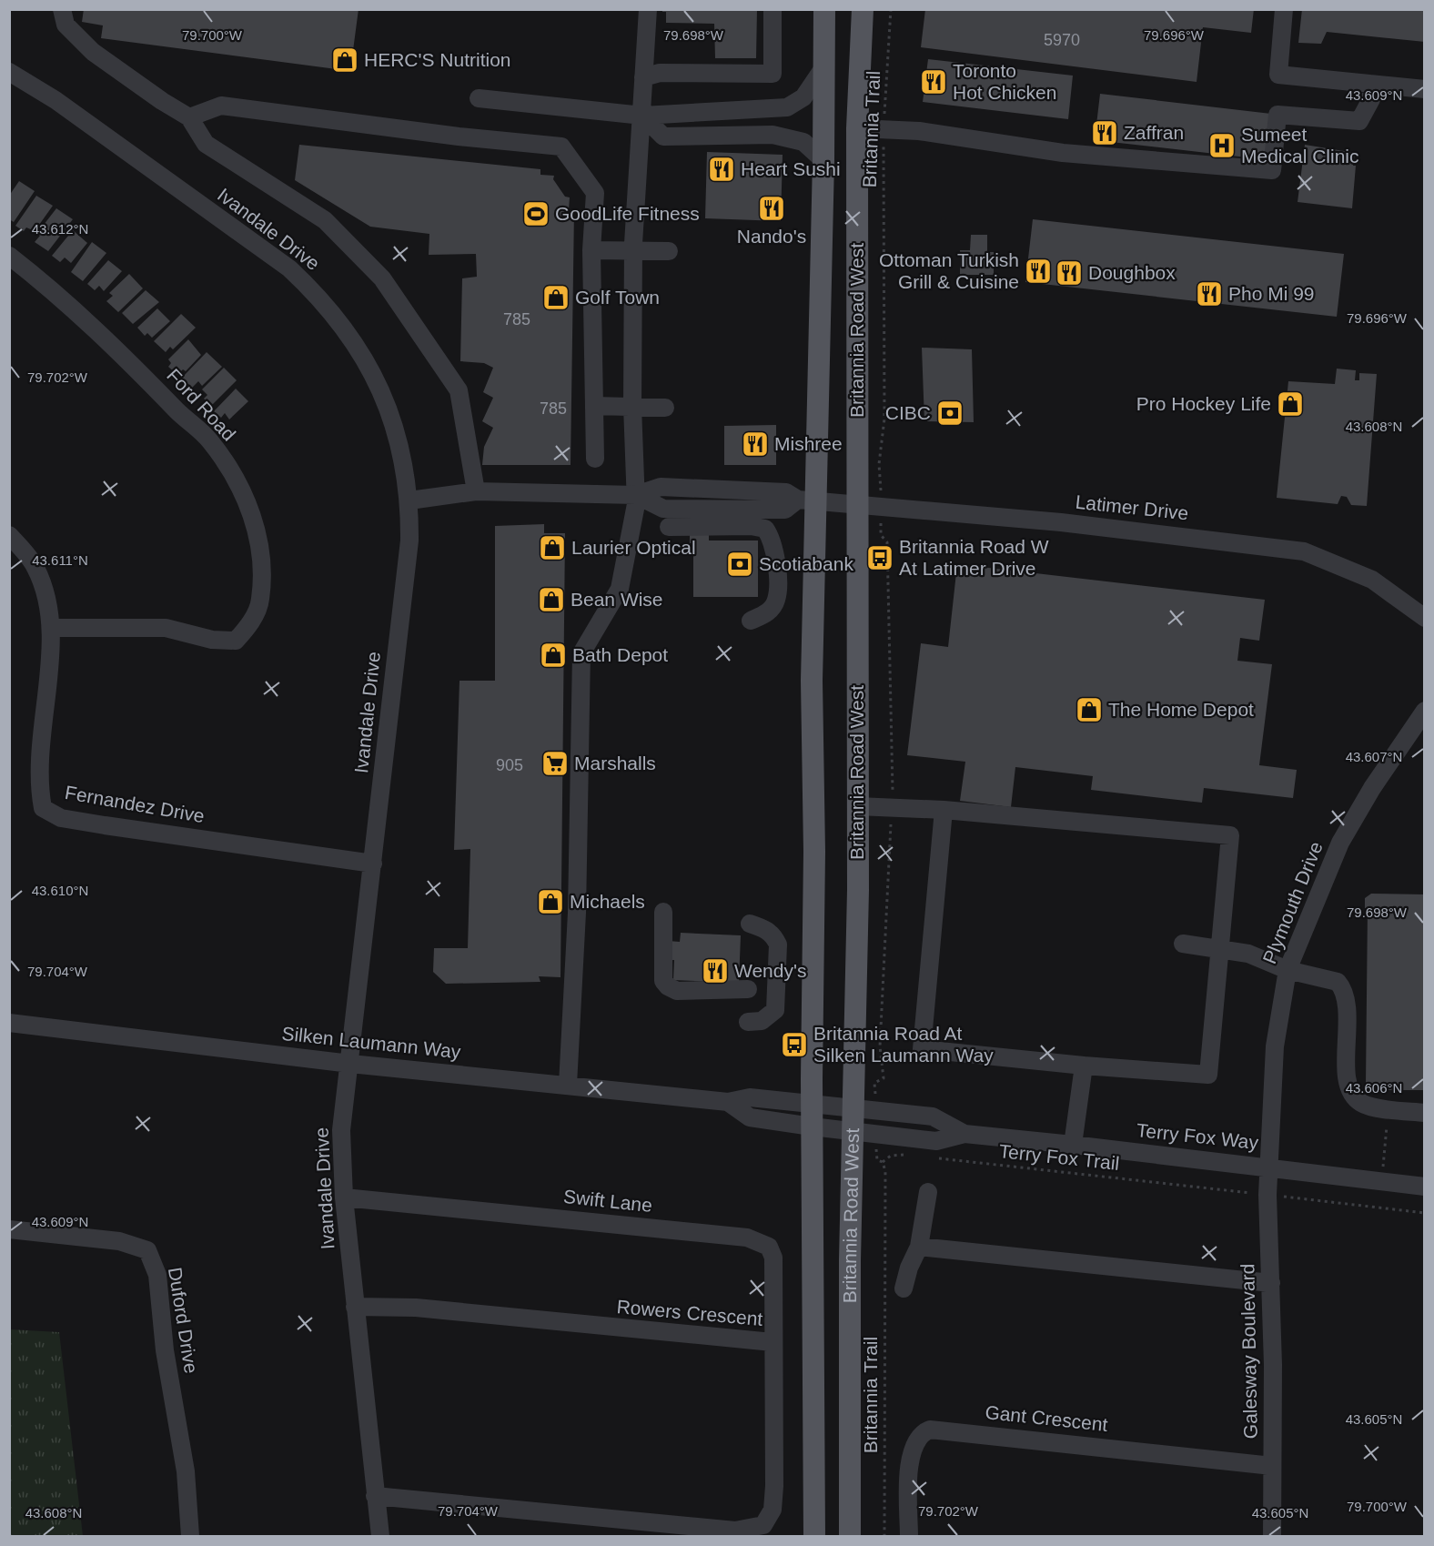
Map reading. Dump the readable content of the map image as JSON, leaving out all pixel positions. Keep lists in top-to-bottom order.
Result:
{
  "streets": {
    "main road": ["Britannia Road West"],
    "street": [
      "Ivandale Drive",
      "Ford Road",
      "Latimer Drive",
      "Fernandez Drive",
      "Plymouth Drive",
      "Silken Laumann Way",
      "Terry Fox Way",
      "Swift Lane",
      "Rowers Crescent",
      "Duford Drive",
      "Galesway Boulevard",
      "Gant Crescent"
    ],
    "path": ["Britannia Trail", "Terry Fox Trail"]
  },
  "crossings": [
    ["Ivandale Drive", "Fernandez Drive"],
    ["Ivandale Drive", "Silken Laumann Way"],
    ["Ivandale Drive", "Swift Lane"],
    ["Ivandale Drive", "Rowers Crescent"],
    ["Britannia Road West", "Latimer Drive"],
    ["Britannia Road West", "Silken Laumann Way"],
    ["Britannia Road West", "Terry Fox Way"],
    ["Ford Road", "Fernandez Drive"],
    ["Plymouth Drive", "Terry Fox Way"],
    ["Plymouth Drive", "Galesway Boulevard"],
    ["Silken Laumann Way", "Terry Fox Way"],
    ["Terry Fox Way", "Galesway Boulevard"],
    ["Swift Lane", "Rowers Crescent"],
    ["Galesway Boulevard", "Gant Crescent"]
  ],
  "places": {
    "shop": [
      "HERC'S Nutrition",
      "Golf Town",
      "Pro Hockey Life",
      "Laurier Optical",
      "Bean Wise",
      "Bath Depot",
      "The Home Depot",
      "Michaels"
    ],
    "restaurant": [
      "Toronto Hot Chicken",
      "Zaffran",
      "Heart Sushi",
      "Nando's",
      "Ottoman Turkish Grill & Cuisine",
      "Doughbox",
      "Pho Mi 99",
      "Mishree",
      "Wendy's"
    ],
    "hospital": ["Sumeet Medical Clinic"],
    "sports": ["GoodLife Fitness"],
    "bank": ["CIBC", "Scotiabank"],
    "bus stop": ["Britannia Road W At Latimer Drive", "Britannia Road At Silken Laumann Way"],
    "supermarket": ["Marshalls"]
  },
  "house_numbers": [
    "5970",
    "785",
    "785",
    "905"
  ],
  "coordinates": [
    "79.698°W",
    "79.700°W",
    "79.696°W",
    "43.609°N",
    "43.612°N",
    "79.702°W",
    "43.608°N",
    "43.611°N",
    "43.607°N",
    "43.610°N",
    "79.704°W",
    "43.606°N",
    "43.605°N"
  ]
}
